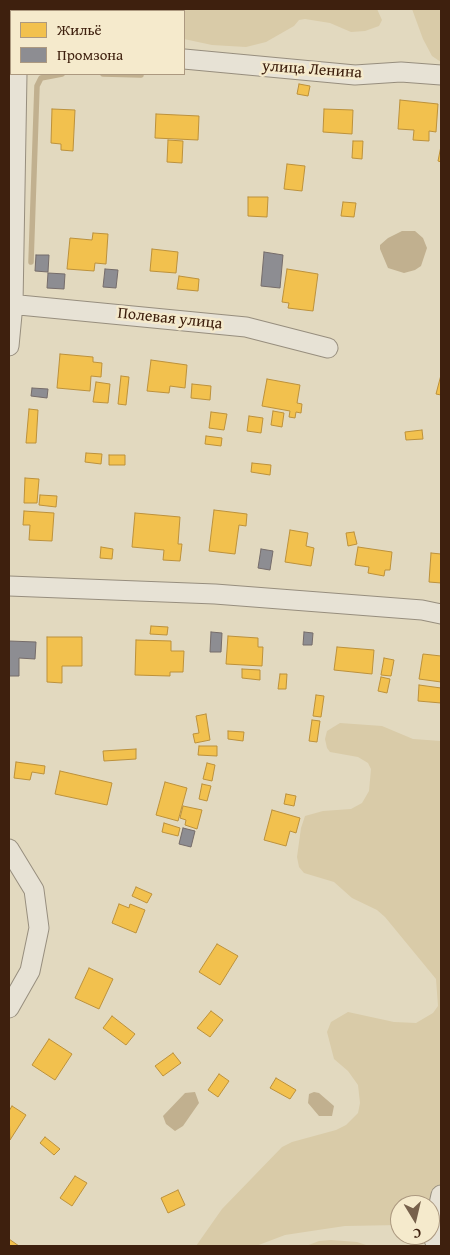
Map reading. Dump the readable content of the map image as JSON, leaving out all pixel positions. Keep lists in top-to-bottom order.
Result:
{
  "streets": {
    "street": ["улица Ленина", "Полевая улица"]
  },
  "legend": ["Жильё", "Промзона"],
  "north": "bottom"
}
